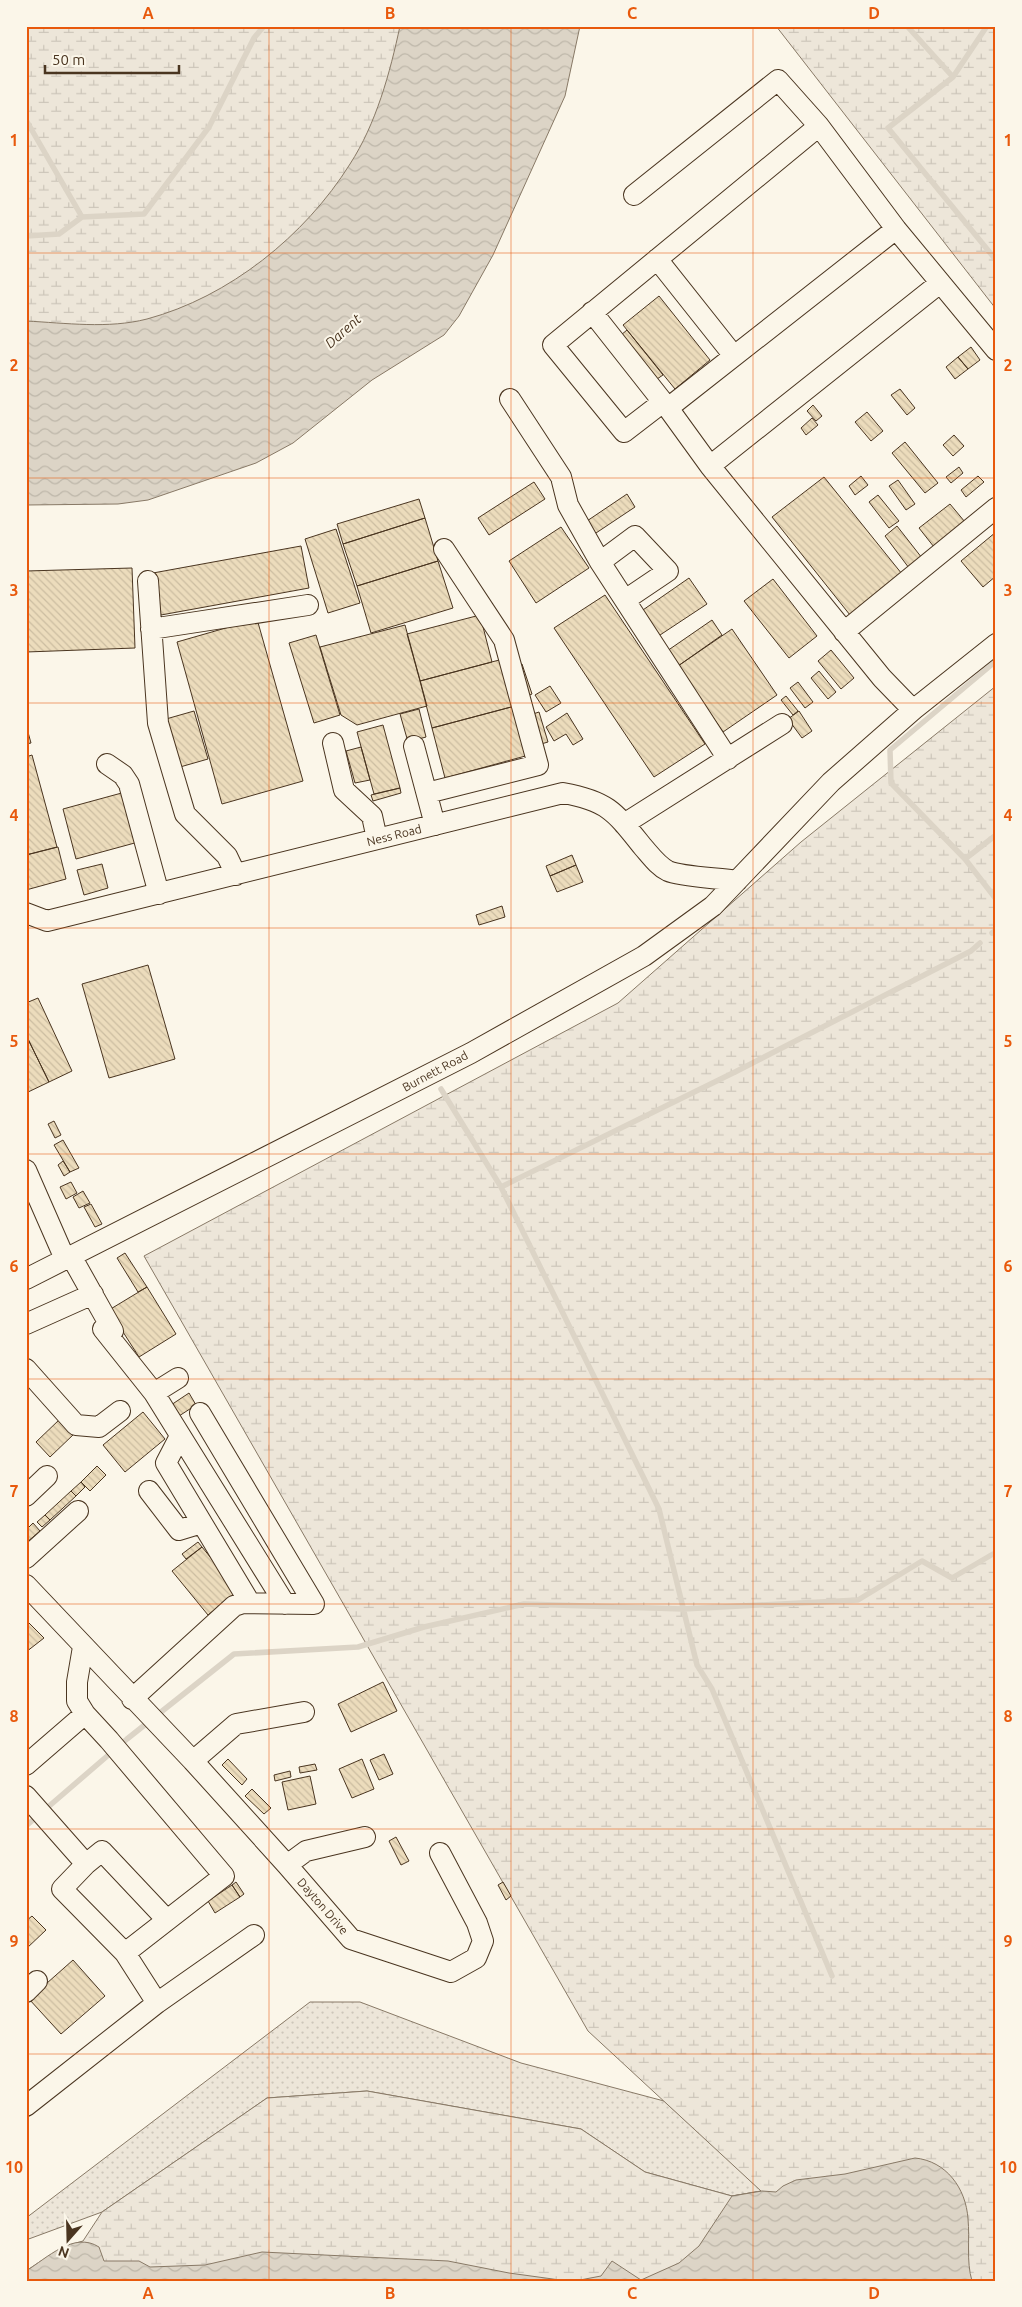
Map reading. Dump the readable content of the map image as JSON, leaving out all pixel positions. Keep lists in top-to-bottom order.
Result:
{
  "streets": {
    "street": ["Ness Road", "Burnett Road", "Dayton Drive"]
  },
  "crossings": [
    ["Ness Road", "Burnett Road"]
  ],
  "water": ["Darent"],
  "scale_bar": "50 m",
  "north": "bottom",
  "grid": {
    "columns": [
      "A",
      "B",
      "C",
      "D"
    ],
    "rows": [
      "1",
      "2",
      "3",
      "4",
      "5",
      "6",
      "7",
      "8",
      "9",
      "10"
    ]
  }
}
